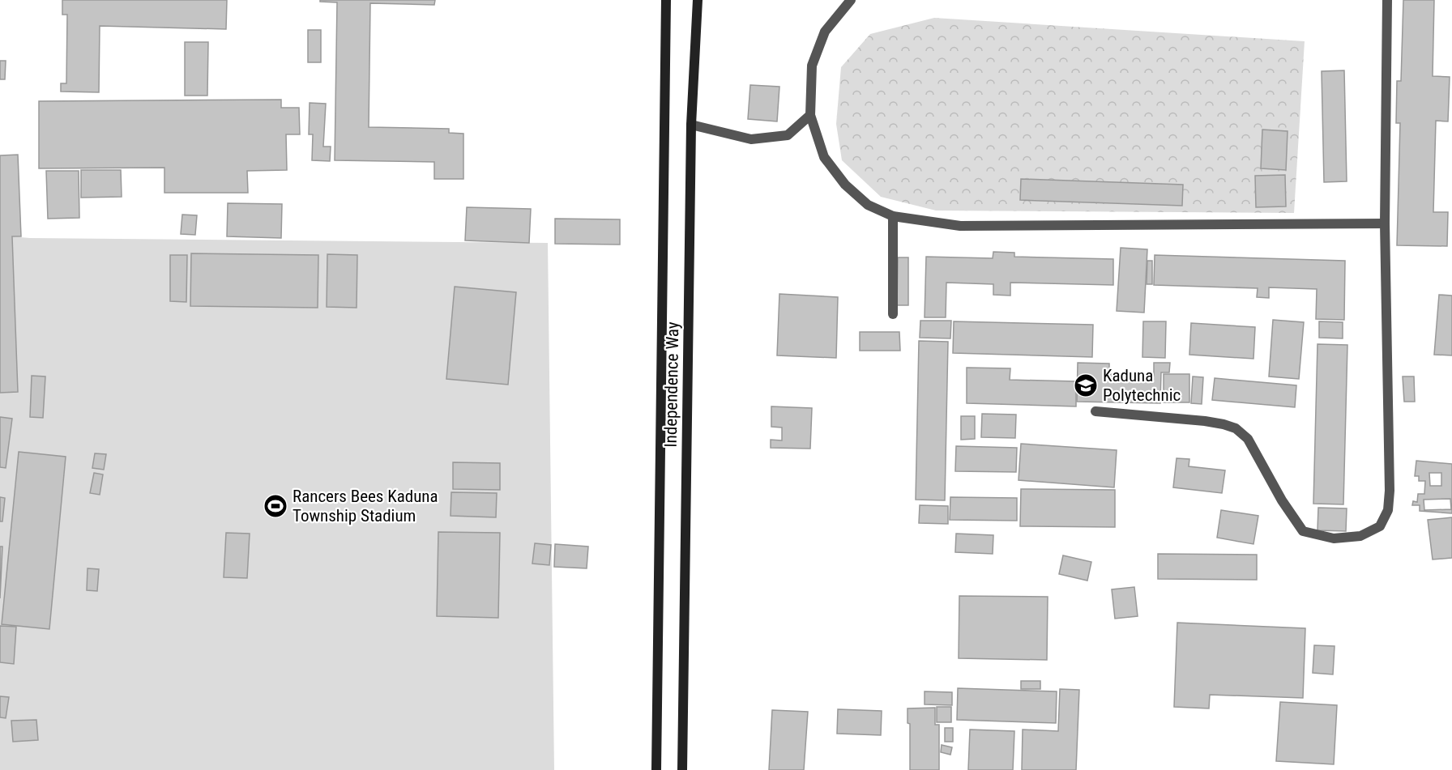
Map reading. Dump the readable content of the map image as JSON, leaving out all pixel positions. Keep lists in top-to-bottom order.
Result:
{
  "streets": {
    "main road": ["Independence Way"]
  },
  "places": {
    "school or university": ["Kaduna Polytechnic"],
    "sports": ["Rancers Bees Kaduna Township Stadium"]
  }
}
